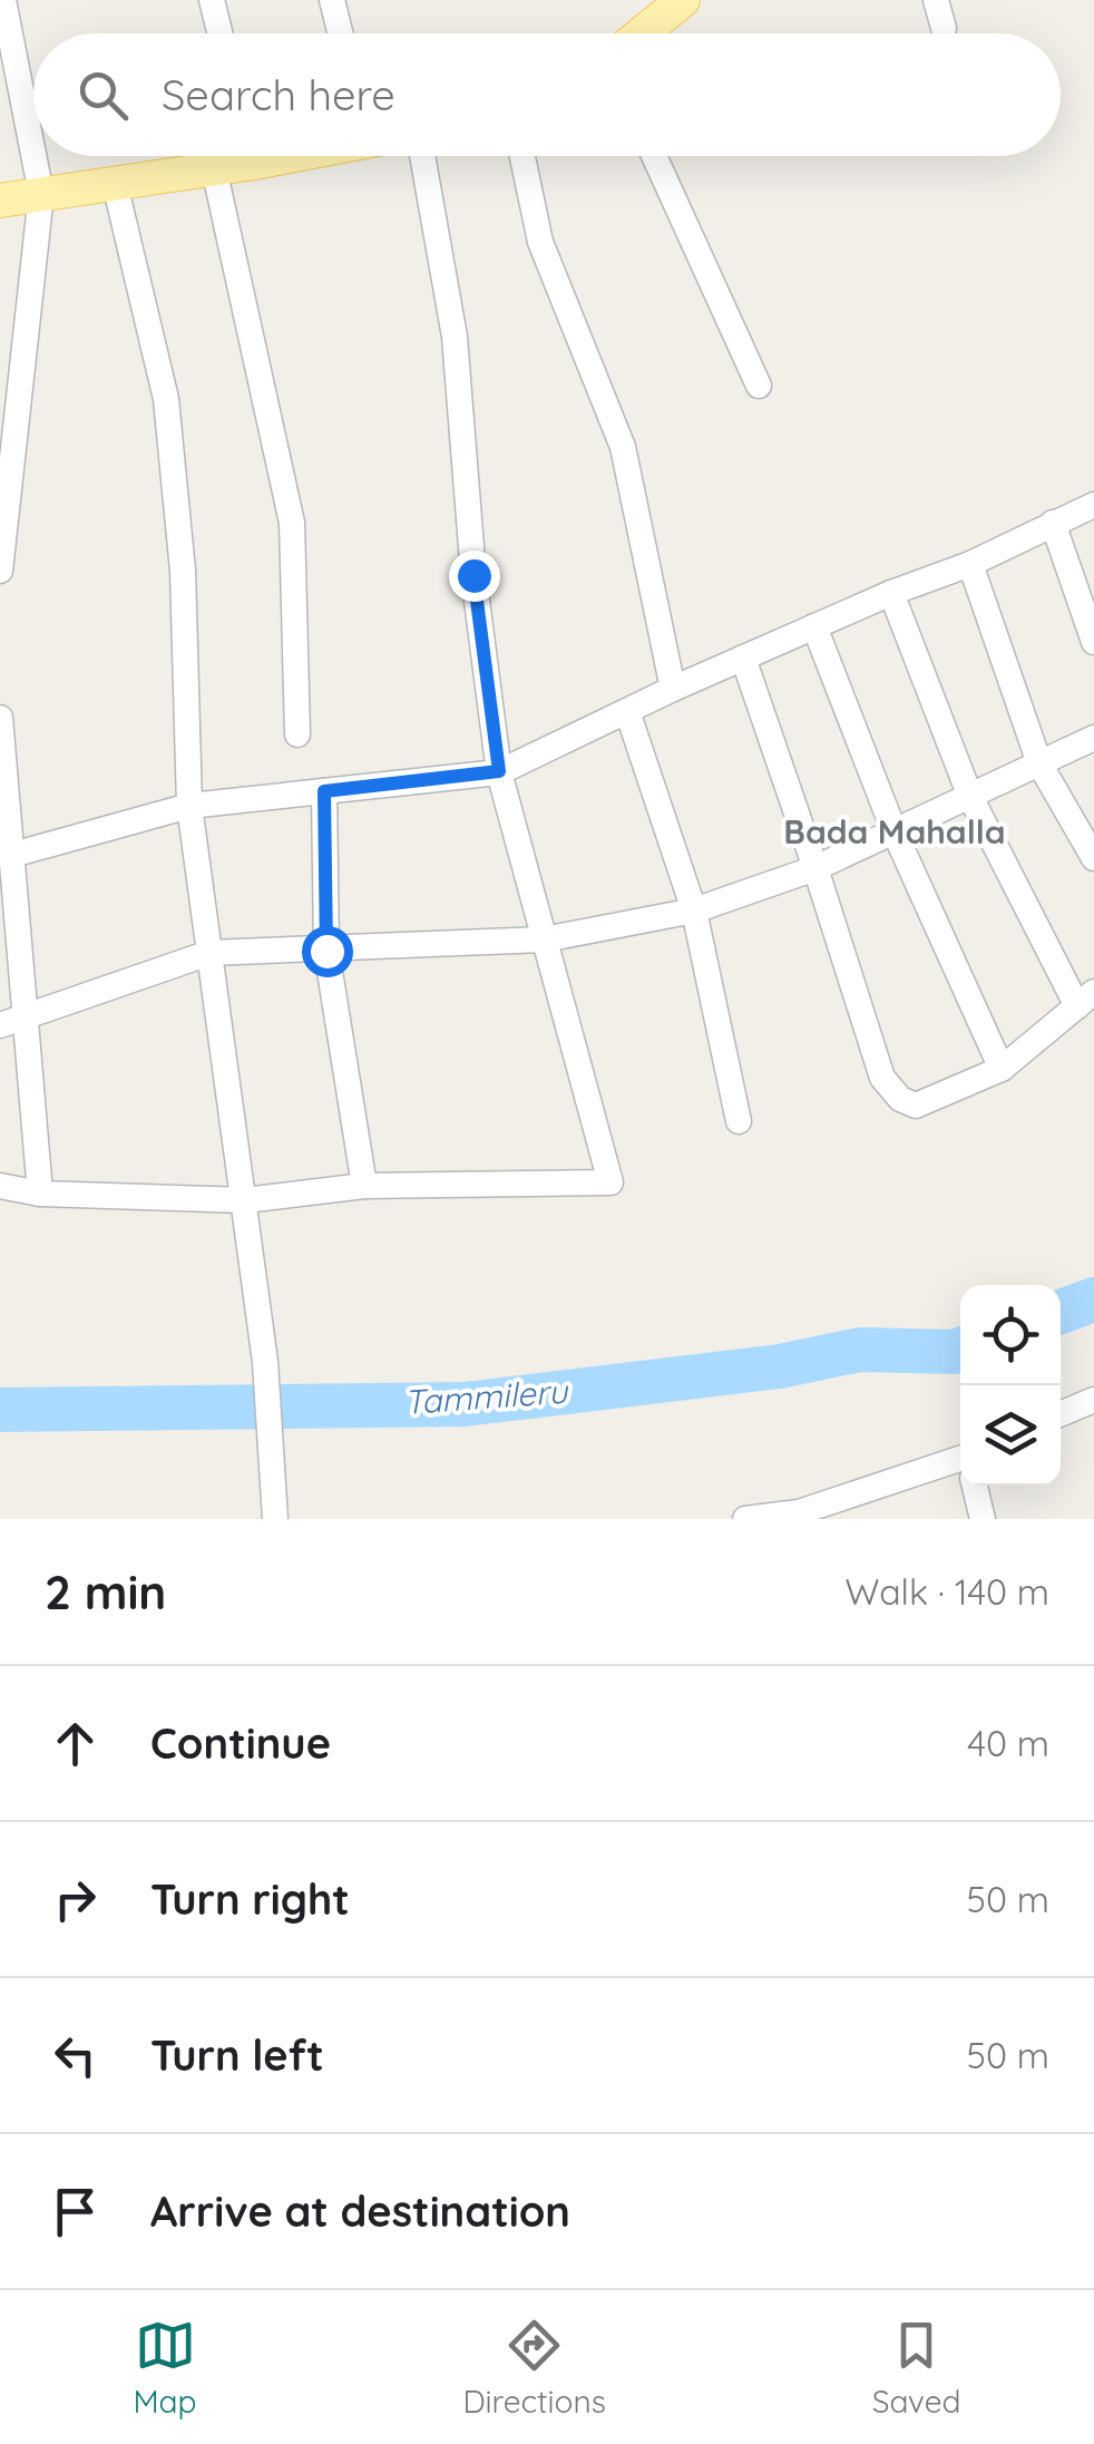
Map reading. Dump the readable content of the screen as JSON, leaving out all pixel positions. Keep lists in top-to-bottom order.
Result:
{
  "districts": ["Bada Mahalla"],
  "water": ["Tammileru"],
  "page": {
    "search": "Search here",
    "heading": ["2 min", "Walk · 140 m"],
    "list": [
      ["Continue", "40 m"],
      ["Turn right", "50 m"],
      ["Turn left", "50 m"],
      "Arrive at destination"
    ],
    "nav": ["Map", "Directions", "Saved"]
  }
}
